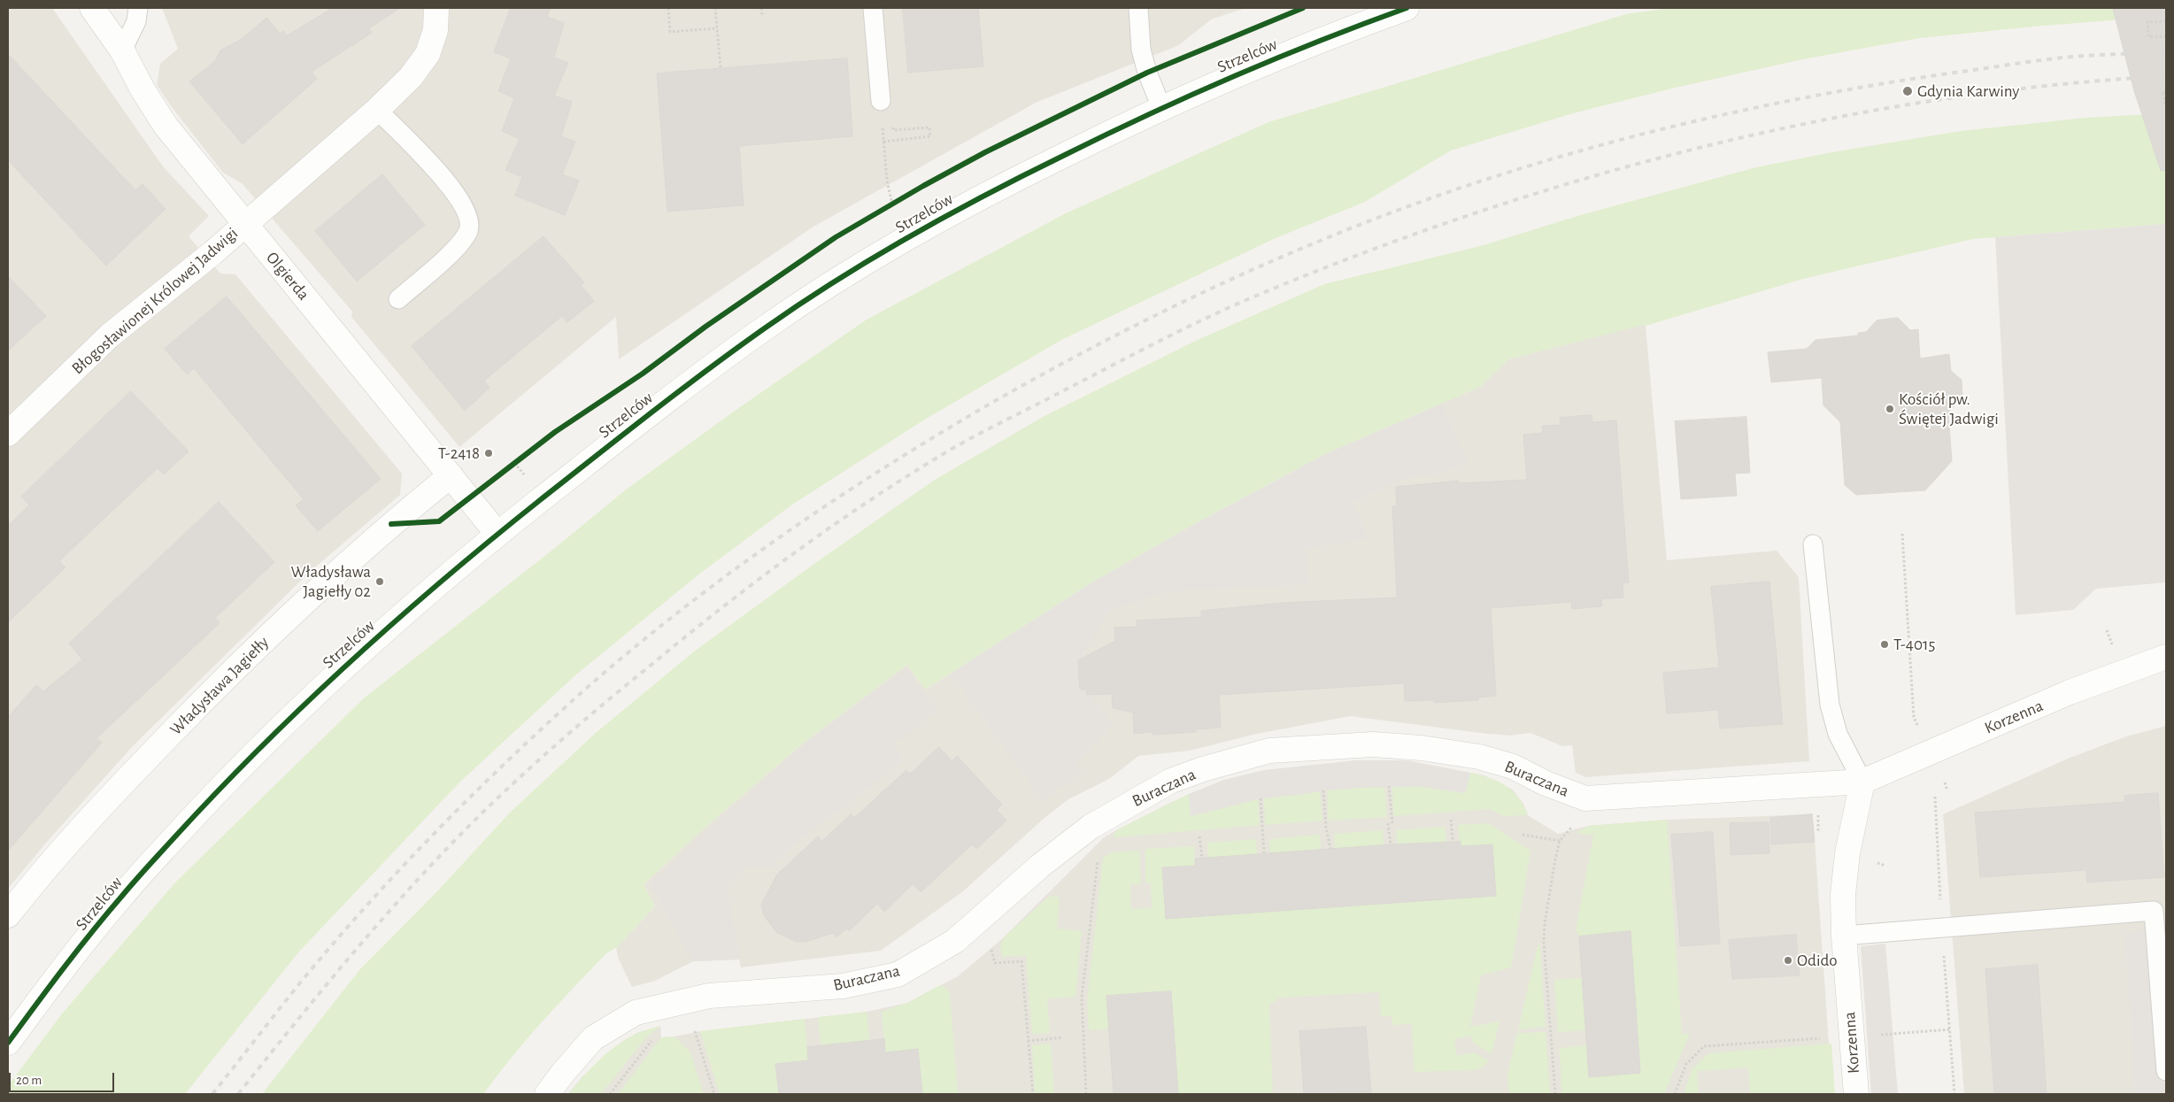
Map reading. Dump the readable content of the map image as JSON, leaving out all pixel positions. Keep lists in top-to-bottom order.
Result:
{
  "streets": {
    "street": [
      "Strzelców",
      "Olgierda",
      "Błogosławionej Królowej Jadwigi",
      "Władysława Jagiełły",
      "Korzenna",
      "Buraczana"
    ]
  },
  "crossings": [
    ["Strzelców", "Olgierda"],
    ["Olgierda", "Błogosławionej Królowej Jadwigi"],
    ["Olgierda", "Władysława Jagiełły"],
    ["Korzenna", "Buraczana"]
  ],
  "places": [
    "Gdynia Karwiny",
    "Kościół pw. Świętej Jadwigi",
    "T-2418",
    "Władysława Jagiełły 02",
    "T-4015",
    "Odido"
  ],
  "scale_bar": "20 m"
}
